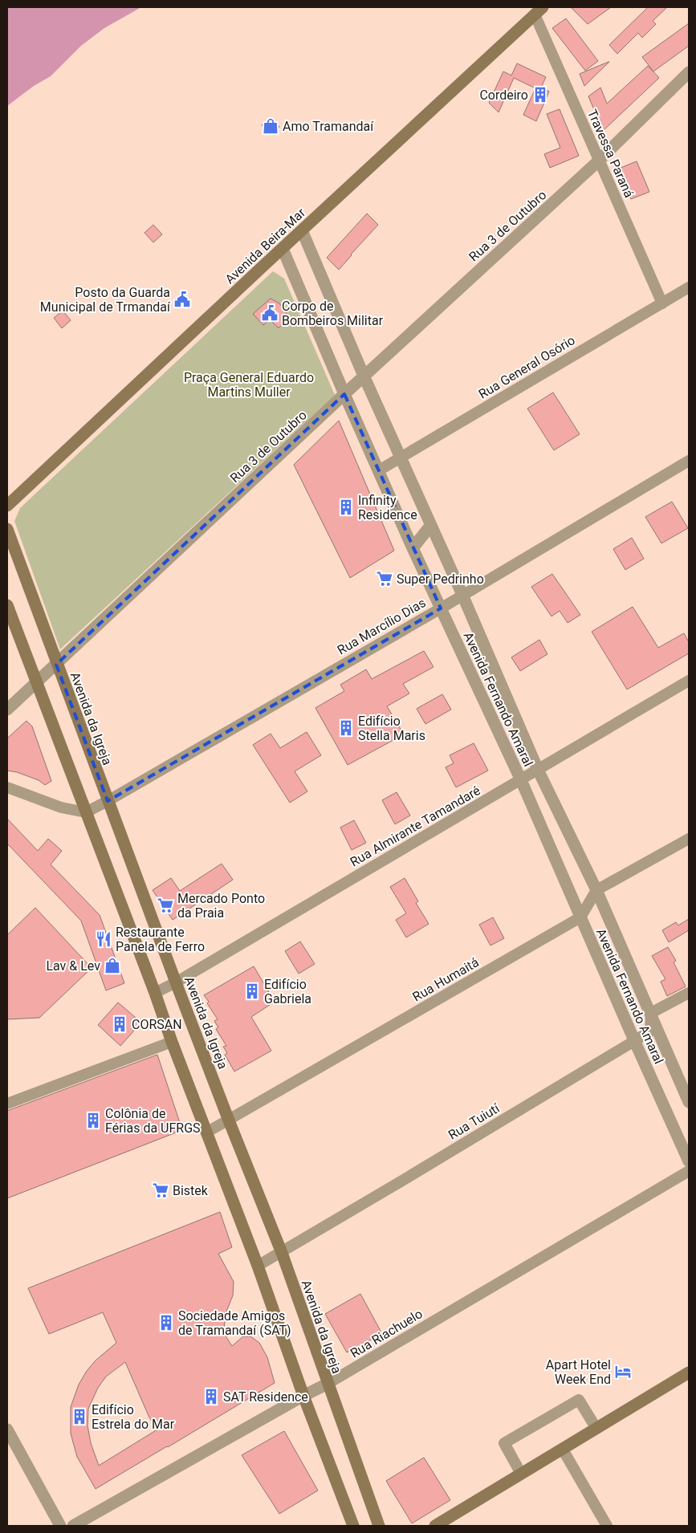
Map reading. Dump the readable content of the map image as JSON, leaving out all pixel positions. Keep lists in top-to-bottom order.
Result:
{
  "streets": {
    "main road": ["Avenida Beira-Mar", "Avenida da Igreja"],
    "street": [
      "Travessa Paraná",
      "Rua 3 de Outubro",
      "Rua General Osório",
      "Rua Marcílio Dias",
      "Avenida Fernando Amaral",
      "Rua Almirante Tamandaré",
      "Rua Humaitá",
      "Rua Tuiutí",
      "Rua Riachuelo"
    ]
  },
  "crossings": [
    ["Travessa Paraná", "Rua 3 de Outubro"],
    ["Travessa Paraná", "Avenida Beira-Mar"],
    ["Travessa Paraná", "Rua General Osório"],
    ["Rua 3 de Outubro", "Avenida Fernando Amaral"],
    ["Rua 3 de Outubro", "Avenida da Igreja"],
    ["Avenida Beira-Mar", "Avenida Fernando Amaral"],
    ["Rua General Osório", "Avenida Fernando Amaral"],
    ["Rua Marcílio Dias", "Avenida Fernando Amaral"],
    ["Rua Marcílio Dias", "Avenida da Igreja"],
    ["Avenida Fernando Amaral", "Rua Almirante Tamandaré"],
    ["Avenida Fernando Amaral", "Rua Humaitá"],
    ["Avenida Fernando Amaral", "Rua Tuiutí"],
    ["Avenida da Igreja", "Rua Almirante Tamandaré"],
    ["Avenida da Igreja", "Rua Humaitá"],
    ["Avenida da Igreja", "Rua Tuiutí"],
    ["Avenida da Igreja", "Rua Riachuelo"]
  ],
  "parks": ["Praça General Eduardo Martins Muller"],
  "places": {
    "building": [
      "Cordeiro",
      "Infinity Residence",
      "Edifício Stella Maris",
      "Edifício Gabriela",
      "CORSAN",
      "Colônia de Férias da UFRGS",
      "Sociedade Amigos de Tramandaí (SAT)",
      "SAT Residence",
      "Edifício Estrela do Mar"
    ],
    "shop": ["Amo Tramandaí", "Lav & Lev"],
    "public building": ["Posto da Guarda Municipal de Trmandaí", "Corpo de Bombeiros Militar"],
    "supermarket": ["Super Pedrinho", "Mercado Ponto da Praia", "Bistek"],
    "restaurant": ["Restaurante Panela de Ferro"],
    "hotel": ["Apart Hotel Week End"]
  }
}
